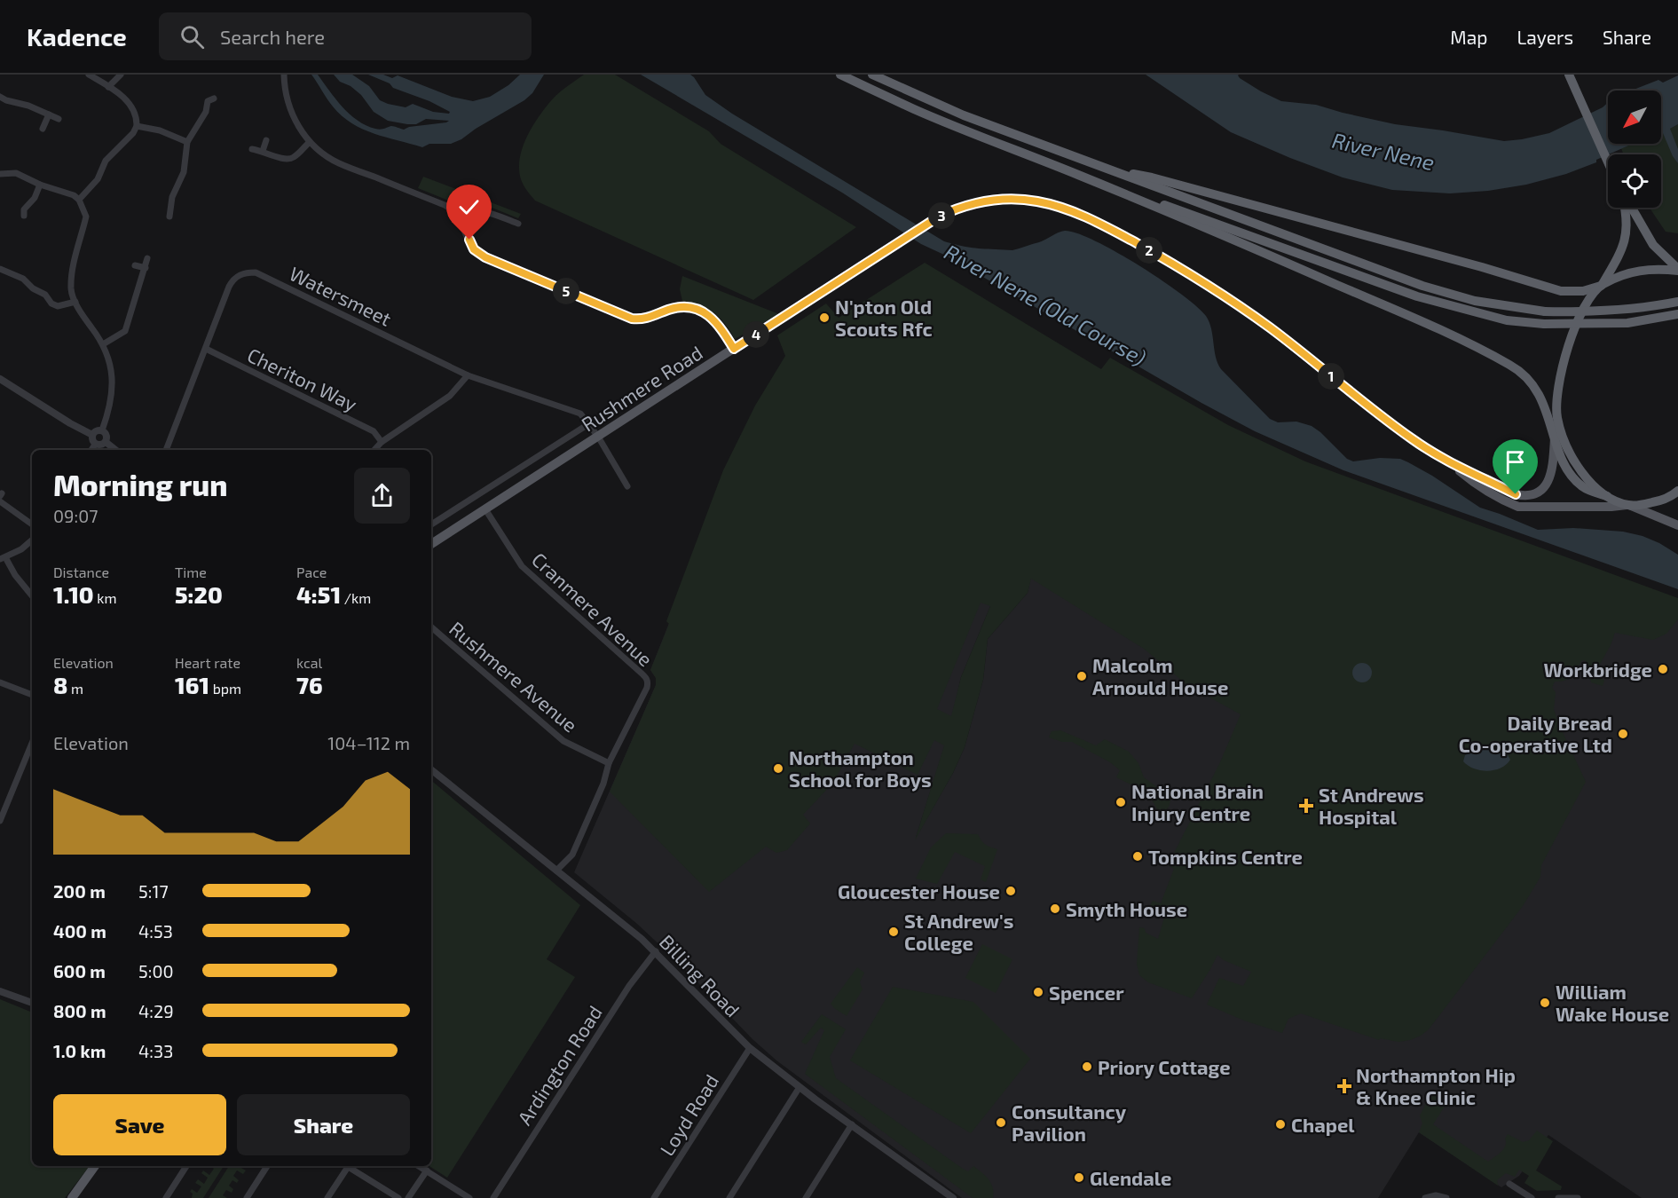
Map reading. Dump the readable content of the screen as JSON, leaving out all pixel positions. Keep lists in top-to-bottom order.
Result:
{
  "streets": {
    "main road": ["Rushmere Road"],
    "street": [
      "Watersmeet",
      "Cheriton Way",
      "Cranmere Avenue",
      "Rushmere Avenue",
      "Billing Road",
      "Ardington Road",
      "Loyd Road"
    ]
  },
  "crossings": [
    ["Watersmeet", "Cheriton Way"],
    ["Watersmeet", "Rushmere Road"],
    ["Rushmere Road", "Cranmere Avenue"],
    ["Cranmere Avenue", "Rushmere Avenue"],
    ["Cranmere Avenue", "Billing Road"],
    ["Billing Road", "Ardington Road"],
    ["Billing Road", "Loyd Road"]
  ],
  "water": ["River Nene", "River Nene (Old Course)"],
  "places": {
    "other": [
      "N'pton Old Scouts Rfc",
      "Workbridge",
      "Malcolm Arnould House",
      "Daily Bread Co-operative Ltd",
      "Northampton School for Boys",
      "National Brain Injury Centre",
      "Tompkins Centre",
      "Gloucester House",
      "Smyth House",
      "St Andrew's College",
      "Spencer",
      "William Wake House",
      "Priory Cottage",
      "Consultancy Pavilion",
      "Chapel",
      "Glendale"
    ],
    "health": ["St Andrews Hospital", "Northampton Hip & Knee Clinic"]
  },
  "north": "bottom left",
  "page": {
    "header": "Kadence",
    "search": "Search here",
    "nav": ["Map", "Layers", "Share"],
    "pins": [
      "3",
      "2",
      "5",
      "4",
      "1"
    ],
    "heading": ["Morning run", "09:07"],
    "stats": [
      ["Distance", "1.10 km"],
      ["Time", "5:20"],
      ["Pace", "4:51 /km"],
      ["Elevation", "8 m"],
      ["Heart rate", "161 bpm"],
      ["kcal", "76"]
    ],
    "chart": ["Elevation", "104–112 m"],
    "list": [
      {
        "name": "200 m",
        "note": "5:17"
      },
      {
        "name": "400 m",
        "note": "4:53"
      },
      {
        "name": "600 m",
        "note": "5:00"
      },
      {
        "name": "800 m",
        "note": "4:29"
      },
      {
        "name": "1.0 km",
        "note": "4:33"
      }
    ],
    "buttons": ["Save", "Share"]
  }
}
